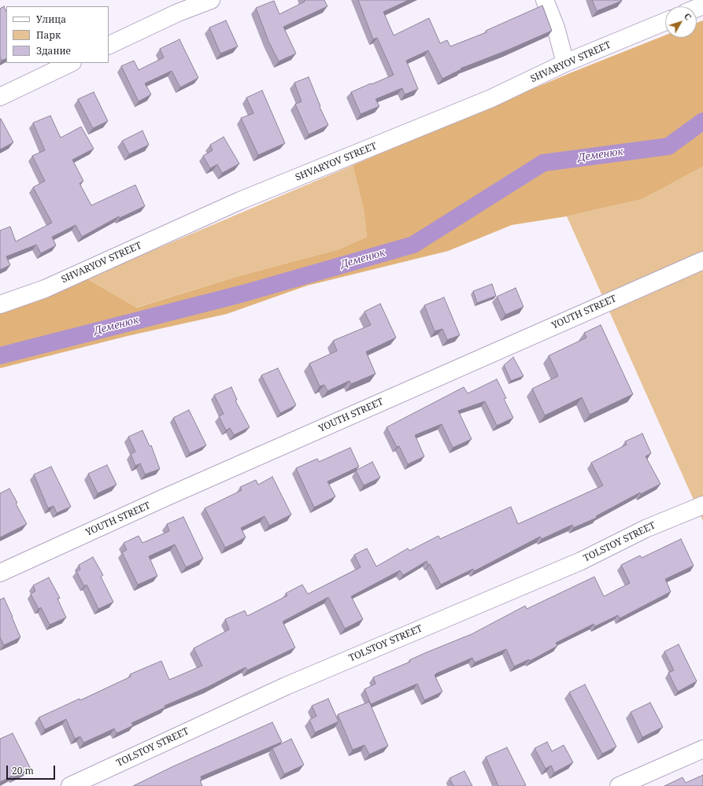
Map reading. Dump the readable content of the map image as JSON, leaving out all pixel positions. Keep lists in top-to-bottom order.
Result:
{
  "streets": {
    "street": ["SHVARYOV STREET", "YOUTH STREET", "TOLSTOY STREET"]
  },
  "water": ["Деменюк"],
  "legend": ["Улица", "Парк", "Здание"],
  "scale_bar": "20 m",
  "north": "top right"
}
